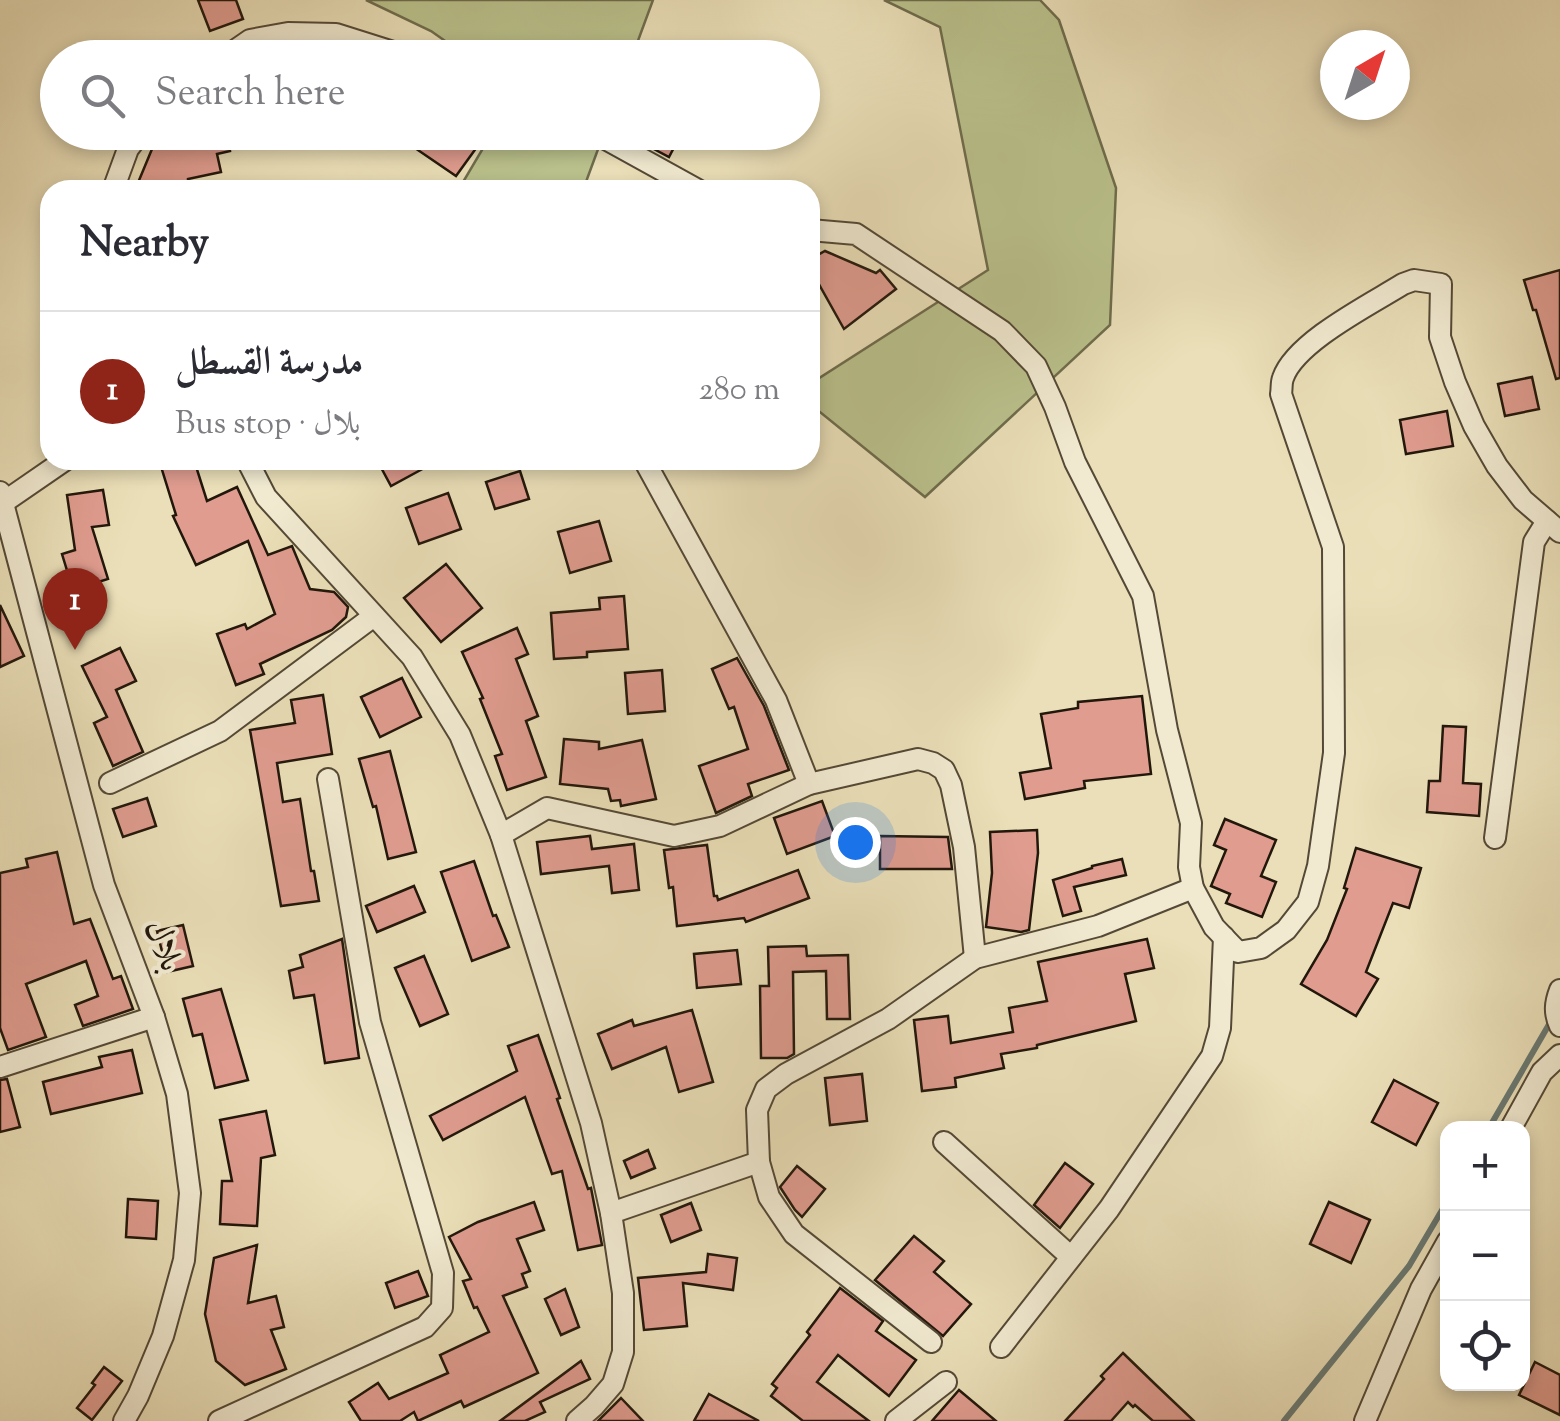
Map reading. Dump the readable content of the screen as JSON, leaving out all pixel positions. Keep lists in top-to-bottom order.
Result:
{
  "streets": {
    "street": ["بلال"]
  },
  "north": "top right",
  "page": {
    "search": "Search here",
    "heading": "Nearby",
    "list": [
      {
        "mark": "1",
        "name": "مدرسة القسطل",
        "note": "Bus stop · بلال",
        "value": "280 m"
      }
    ],
    "pins": "1",
    "map_buttons": ["+", "−"]
  }
}
